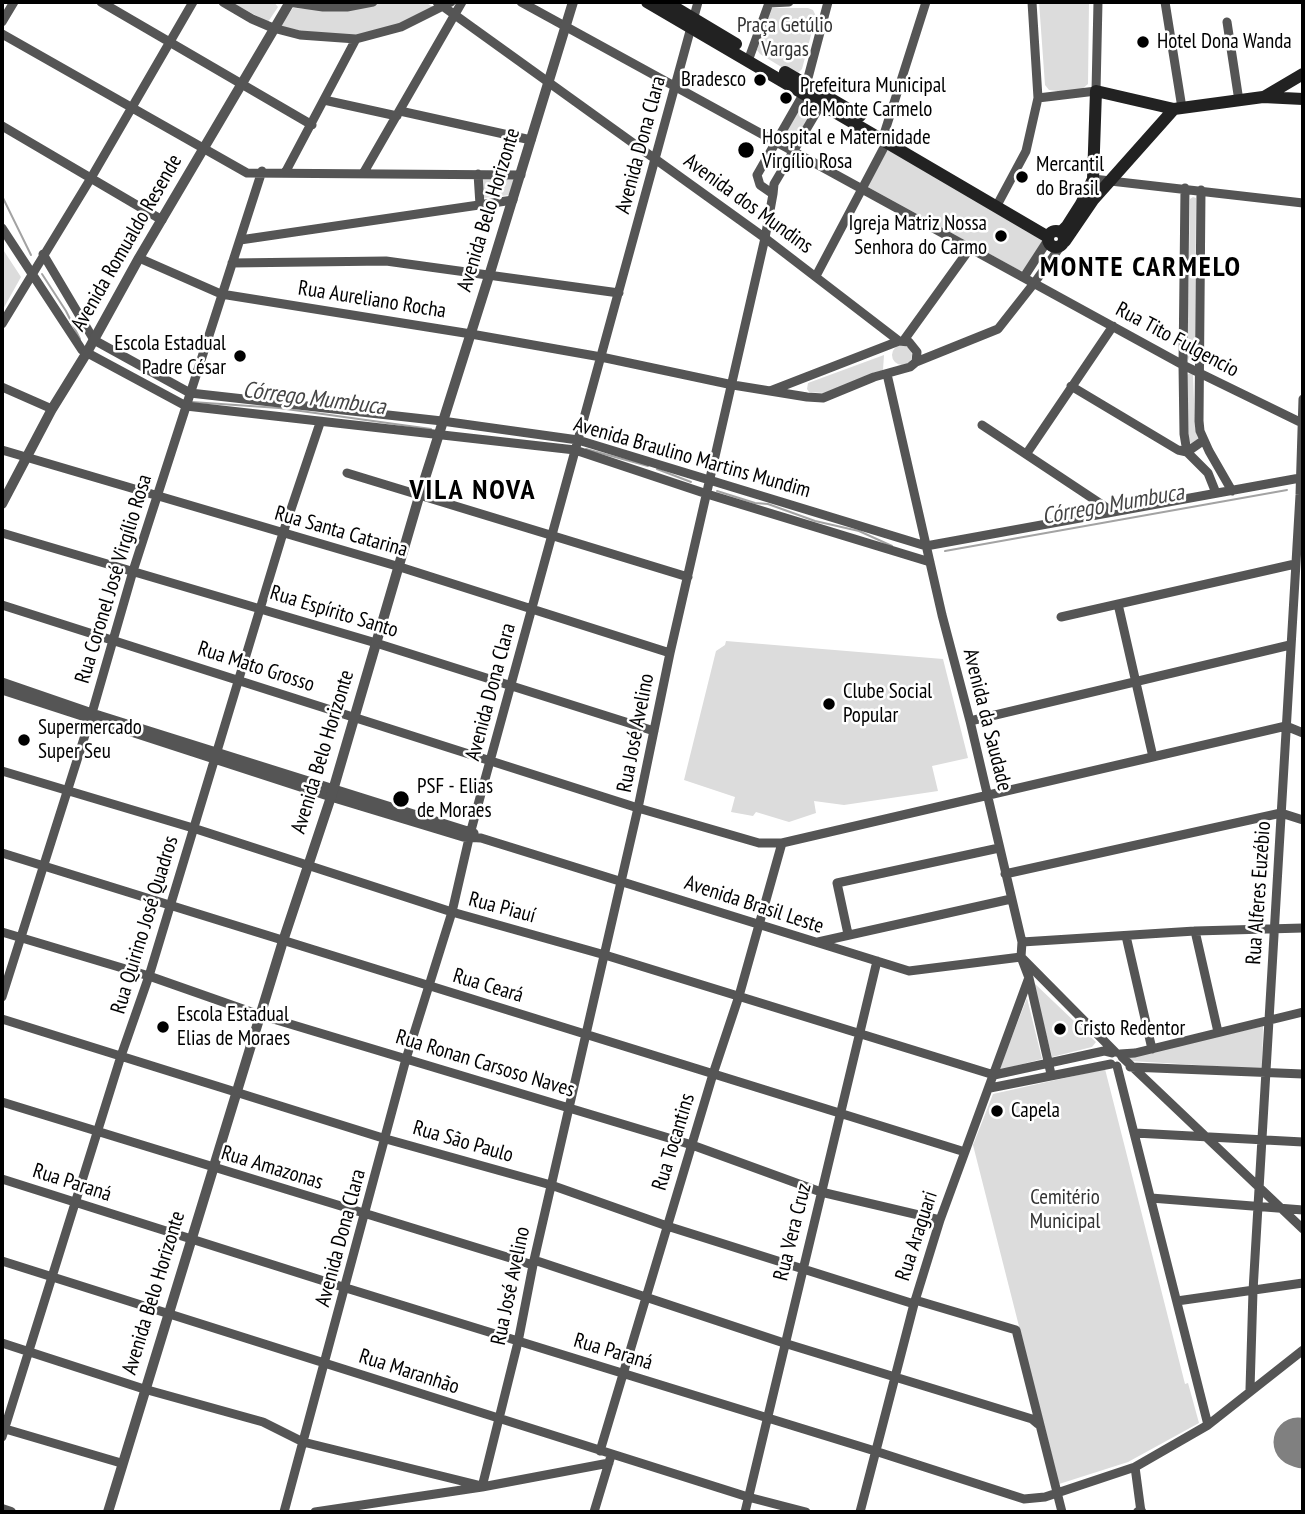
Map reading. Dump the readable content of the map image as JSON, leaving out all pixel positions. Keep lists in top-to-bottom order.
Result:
{
  "streets": {
    "street": [
      "Avenida Dona Clara",
      "Avenida dos Mundins",
      "Avenida Belo Horizonte",
      "Avenida Romualdo Resende",
      "Rua Aureliano Rocha",
      "Rua Tito Fulgencio",
      "Avenida Braulino Martins Mundim",
      "Rua Santa Catarina",
      "Rua Coronel José Virgílio Rosa",
      "Rua Espírito Santo",
      "Rua Mato Grosso",
      "Avenida da Saudade",
      "Rua José Avelino",
      "Rua Alferes Euzébio",
      "Avenida Brasil Leste",
      "Rua Piauí",
      "Rua Quirino José Quadros",
      "Rua Ceará",
      "Rua Ronan Carsoso Naves",
      "Rua São Paulo",
      "Rua Tocantins",
      "Rua Amazonas",
      "Rua Paraná",
      "Rua Vera Cruz",
      "Rua Araguari",
      "Rua Maranhão"
    ]
  },
  "crossings": [
    ["Avenida Dona Clara", "Avenida dos Mundins"],
    ["Avenida Dona Clara", "Rua Aureliano Rocha"],
    ["Avenida Dona Clara", "Rua Tito Fulgencio"],
    ["Avenida Dona Clara", "Avenida Braulino Martins Mundim"],
    ["Avenida Dona Clara", "Rua Santa Catarina"],
    ["Avenida Dona Clara", "Rua Espírito Santo"],
    ["Avenida Dona Clara", "Rua Mato Grosso"],
    ["Avenida Dona Clara", "Avenida Brasil Leste"],
    ["Avenida Dona Clara", "Rua Piauí"],
    ["Avenida Dona Clara", "Rua Ceará"],
    ["Avenida Dona Clara", "Rua Ronan Carsoso Naves"],
    ["Avenida Dona Clara", "Rua São Paulo"],
    ["Avenida Dona Clara", "Rua Amazonas"],
    ["Avenida Dona Clara", "Rua Paraná"],
    ["Avenida Dona Clara", "Rua Maranhão"],
    ["Avenida dos Mundins", "Avenida Belo Horizonte"],
    ["Avenida dos Mundins", "Rua José Avelino"],
    ["Avenida Belo Horizonte", "Rua Aureliano Rocha"],
    ["Avenida Belo Horizonte", "Rua Tito Fulgencio"],
    ["Avenida Belo Horizonte", "Avenida Braulino Martins Mundim"],
    ["Avenida Belo Horizonte", "Rua Santa Catarina"],
    ["Avenida Belo Horizonte", "Rua Espírito Santo"],
    ["Avenida Belo Horizonte", "Rua Mato Grosso"],
    ["Avenida Belo Horizonte", "Avenida Brasil Leste"],
    ["Avenida Belo Horizonte", "Rua Piauí"],
    ["Avenida Belo Horizonte", "Rua Ceará"],
    ["Avenida Belo Horizonte", "Rua Ronan Carsoso Naves"],
    ["Avenida Belo Horizonte", "Rua São Paulo"],
    ["Avenida Belo Horizonte", "Rua Amazonas"],
    ["Avenida Belo Horizonte", "Rua Paraná"],
    ["Avenida Belo Horizonte", "Rua Maranhão"],
    ["Avenida Romualdo Resende", "Rua Aureliano Rocha"],
    ["Avenida Romualdo Resende", "Avenida Braulino Martins Mundim"],
    ["Avenida Romualdo Resende", "Rua Santa Catarina"],
    ["Rua Aureliano Rocha", "Rua Tito Fulgencio"],
    ["Rua Aureliano Rocha", "Rua Coronel José Virgílio Rosa"],
    ["Rua Aureliano Rocha", "Avenida da Saudade"],
    ["Rua Aureliano Rocha", "Rua José Avelino"],
    ["Rua Tito Fulgencio", "Rua José Avelino"],
    ["Rua Tito Fulgencio", "Rua Alferes Euzébio"],
    ["Avenida Braulino Martins Mundim", "Rua Coronel José Virgílio Rosa"],
    ["Avenida Braulino Martins Mundim", "Avenida da Saudade"],
    ["Avenida Braulino Martins Mundim", "Rua José Avelino"],
    ["Avenida Braulino Martins Mundim", "Rua Alferes Euzébio"],
    ["Avenida Braulino Martins Mundim", "Rua Quirino José Quadros"],
    ["Rua Santa Catarina", "Rua Coronel José Virgílio Rosa"],
    ["Rua Santa Catarina", "Rua José Avelino"],
    ["Rua Santa Catarina", "Rua Quirino José Quadros"],
    ["Rua Coronel José Virgílio Rosa", "Rua Espírito Santo"],
    ["Rua Coronel José Virgílio Rosa", "Rua Mato Grosso"],
    ["Rua Coronel José Virgílio Rosa", "Avenida Brasil Leste"],
    ["Rua Coronel José Virgílio Rosa", "Rua Piauí"],
    ["Rua Coronel José Virgílio Rosa", "Rua Ceará"],
    ["Rua Coronel José Virgílio Rosa", "Rua Ronan Carsoso Naves"],
    ["Rua Espírito Santo", "Rua José Avelino"],
    ["Rua Espírito Santo", "Rua Quirino José Quadros"],
    ["Rua Mato Grosso", "Avenida da Saudade"],
    ["Rua Mato Grosso", "Rua José Avelino"],
    ["Rua Mato Grosso", "Rua Alferes Euzébio"],
    ["Rua Mato Grosso", "Rua Quirino José Quadros"],
    ["Rua Mato Grosso", "Rua Tocantins"],
    ["Avenida da Saudade", "Avenida Brasil Leste"],
    ["Avenida da Saudade", "Rua Araguari"],
    ["Rua José Avelino", "Avenida Brasil Leste"],
    ["Rua José Avelino", "Rua Piauí"],
    ["Rua José Avelino", "Rua Ceará"],
    ["Rua José Avelino", "Rua Ronan Carsoso Naves"],
    ["Rua José Avelino", "Rua São Paulo"],
    ["Rua José Avelino", "Rua Amazonas"],
    ["Rua José Avelino", "Rua Paraná"],
    ["Rua José Avelino", "Rua Maranhão"],
    ["Rua Alferes Euzébio", "Rua Paraná"],
    ["Avenida Brasil Leste", "Rua Quirino José Quadros"],
    ["Avenida Brasil Leste", "Rua Tocantins"],
    ["Avenida Brasil Leste", "Rua Vera Cruz"],
    ["Rua Piauí", "Rua Quirino José Quadros"],
    ["Rua Piauí", "Rua Tocantins"],
    ["Rua Piauí", "Rua Vera Cruz"],
    ["Rua Piauí", "Rua Araguari"],
    ["Rua Quirino José Quadros", "Rua Ceará"],
    ["Rua Quirino José Quadros", "Rua Ronan Carsoso Naves"],
    ["Rua Quirino José Quadros", "Rua São Paulo"],
    ["Rua Quirino José Quadros", "Rua Amazonas"],
    ["Rua Quirino José Quadros", "Rua Paraná"],
    ["Rua Quirino José Quadros", "Rua Maranhão"],
    ["Rua Ceará", "Rua Tocantins"],
    ["Rua Ceará", "Rua Vera Cruz"],
    ["Rua Ceará", "Rua Araguari"],
    ["Rua Ronan Carsoso Naves", "Rua Tocantins"],
    ["Rua Ronan Carsoso Naves", "Rua Vera Cruz"],
    ["Rua Ronan Carsoso Naves", "Rua Araguari"],
    ["Rua São Paulo", "Rua Tocantins"],
    ["Rua São Paulo", "Rua Amazonas"],
    ["Rua São Paulo", "Rua Vera Cruz"],
    ["Rua São Paulo", "Rua Araguari"],
    ["Rua Tocantins", "Rua Amazonas"],
    ["Rua Tocantins", "Rua Paraná"],
    ["Rua Tocantins", "Rua Maranhão"],
    ["Rua Amazonas", "Rua Vera Cruz"],
    ["Rua Amazonas", "Rua Araguari"],
    ["Rua Paraná", "Rua Vera Cruz"],
    ["Rua Paraná", "Rua Araguari"],
    ["Rua Vera Cruz", "Rua Maranhão"]
  ],
  "districts": ["MONTE CARMELO", "VILA NOVA"],
  "water": ["Córrego Mumbuca"],
  "parks": ["Praça Getúlio Vargas", "Cemitério Municipal"],
  "places": [
    "Hotel Dona Wanda",
    "Bradesco",
    "Prefeitura Municipal de Monte Carmelo",
    "Hospital e Maternidade Virgílio Rosa",
    "Mercantil do Brasil",
    "Igreja Matriz Nossa Senhora do Carmo",
    "Escola Estadual Padre César",
    "Clube Social Popular",
    "Supermercado Super Seu",
    "PSF - Elias de Moraes",
    "Escola Estadual Elias de Moraes",
    "Cristo Redentor",
    "Capela"
  ]
}
